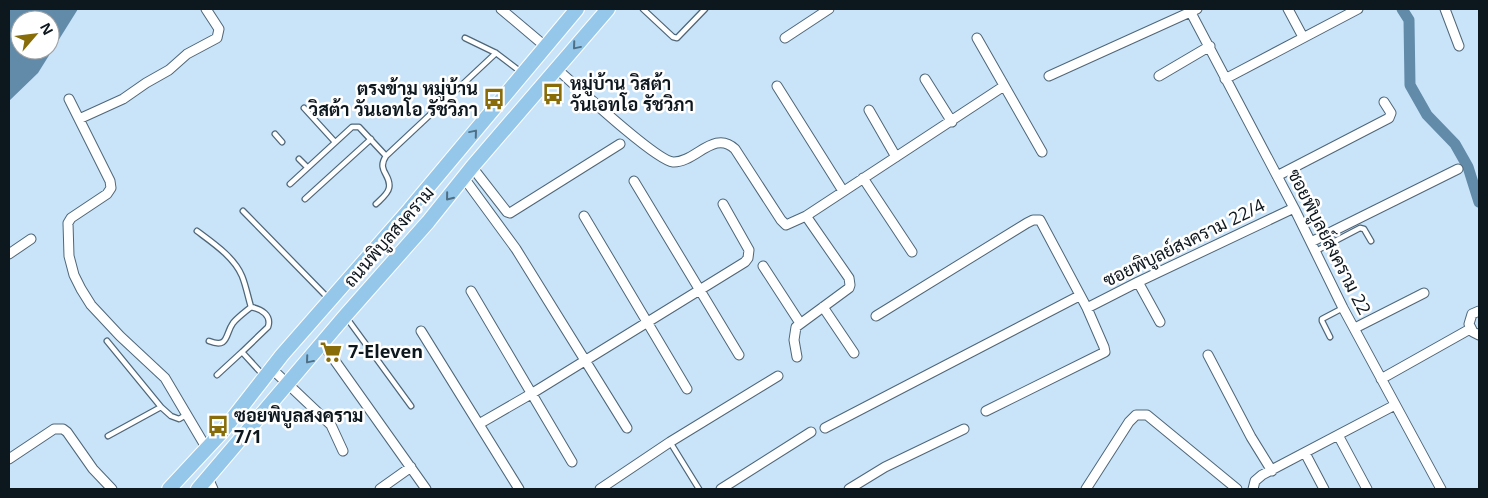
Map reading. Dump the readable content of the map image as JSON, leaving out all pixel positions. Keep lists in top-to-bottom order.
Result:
{
  "streets": {
    "main road": ["ถนนพิบูลสงคราม"],
    "street": ["ซอยพิบูลย์สงคราม 22", "ซอยพิบูลย์สงคราม 22/4"]
  },
  "crossings": [
    ["ซอยพิบูลย์สงคราม 22", "ซอยพิบูลย์สงคราม 22/4"]
  ],
  "places": {
    "bus stop": ["หมู่บ้าน วิสต้า วันเอทโอ รัชวิภา", "ตรงข้าม หมู่บ้าน วิสต้า วันเอทโอ รัชวิภา", "ซอยพิบูลสงคราม 7/1"],
    "supermarket": ["7-Eleven"]
  },
  "north": "top right"
}
